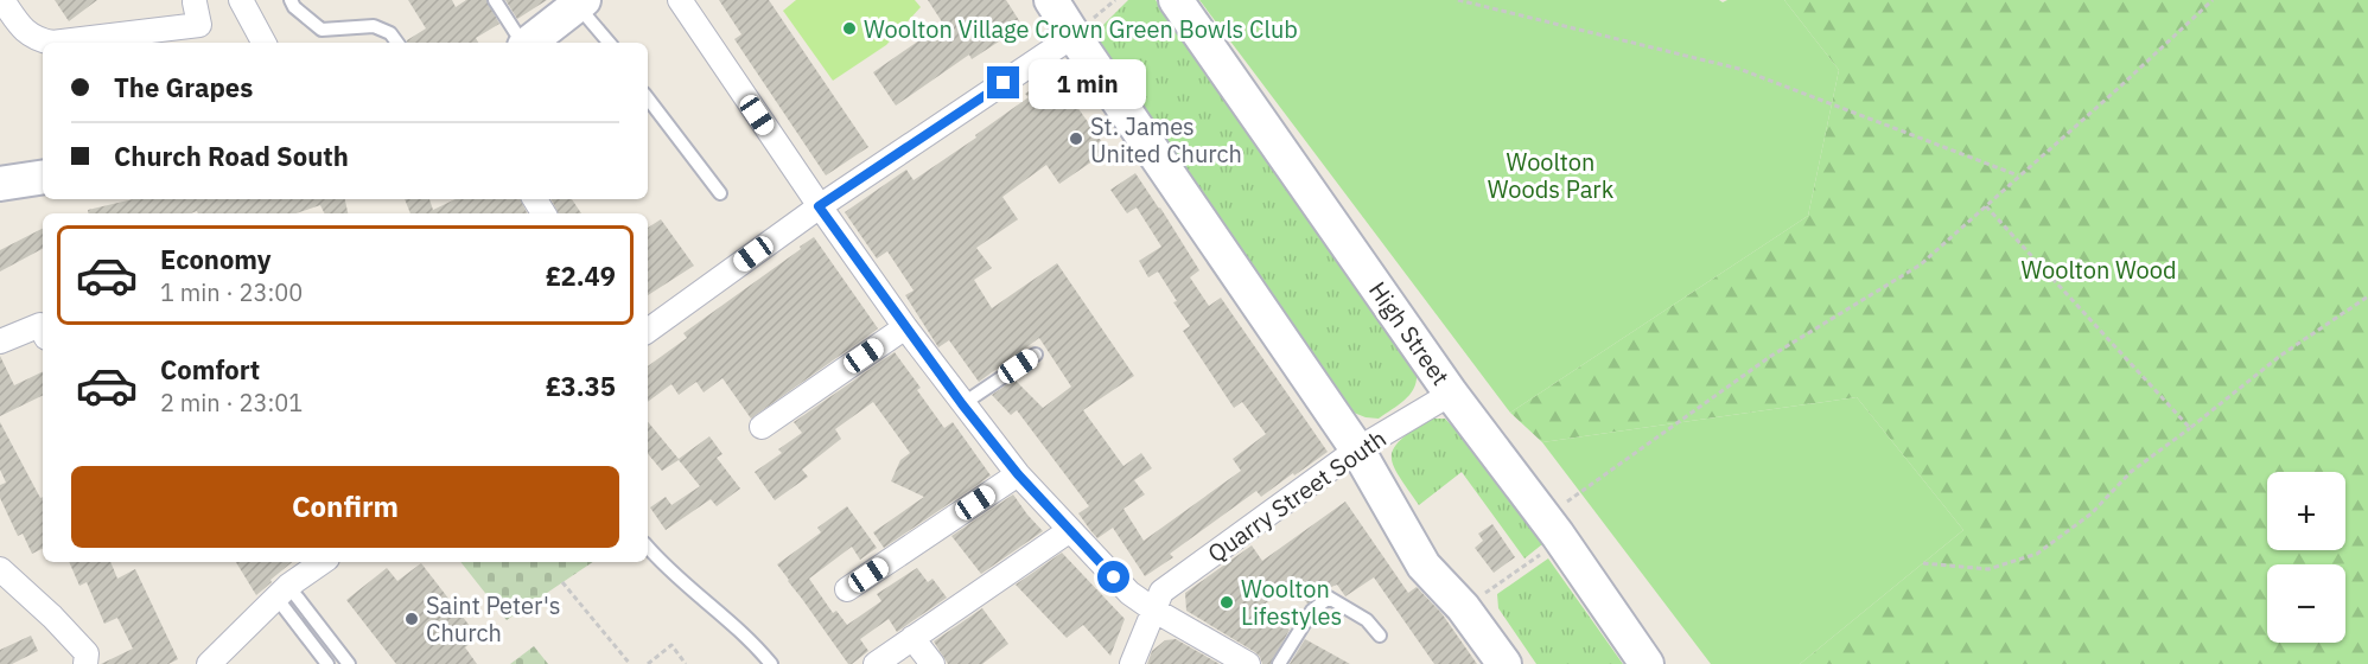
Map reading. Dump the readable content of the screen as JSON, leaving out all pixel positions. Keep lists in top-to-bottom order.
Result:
{
  "streets": {
    "main road": ["High Street"],
    "street": ["Quarry Street South"]
  },
  "crossings": [
    ["High Street", "Quarry Street South"]
  ],
  "parks": ["Woolton Woods Park", "Woolton Wood"],
  "places": [
    "Woolton Village Crown Green Bowls Club",
    "St. James United Church",
    "Woolton Lifestyles",
    "Saint Peter's Church"
  ],
  "page": {
    "banner": ["The Grapes", "Church Road South"],
    "bubble": "1 min",
    "list": [
      {
        "name": "Economy",
        "note": "1 min · 23:00",
        "value": "£2.49"
      },
      {
        "name": "Comfort",
        "note": "2 min · 23:01",
        "value": "£3.35"
      }
    ],
    "buttons": "Confirm",
    "map_buttons": ["+", "−"]
  }
}
